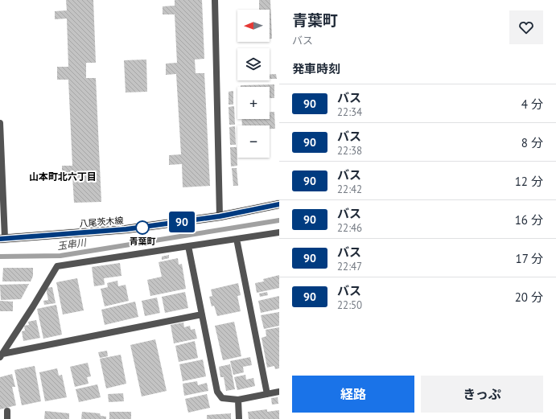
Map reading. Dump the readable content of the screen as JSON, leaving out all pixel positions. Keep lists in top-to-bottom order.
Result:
{
  "streets": {
    "main road": ["八尾茨木線"]
  },
  "districts": ["山本町北六丁目"],
  "water": ["玉串川"],
  "places": ["青葉町"],
  "lines": ["bus line 90"],
  "north": "left",
  "page": {
    "on_map": "90",
    "heading": [
      ["青葉町", "バス"],
      "発車時刻"
    ],
    "map_buttons": ["+", "−"],
    "list": [
      {
        "mark": "90",
        "name": "バス",
        "note": "22:34",
        "value": "4 分"
      },
      {
        "mark": "90",
        "name": "バス",
        "note": "22:38",
        "value": "8 分"
      },
      {
        "mark": "90",
        "name": "バス",
        "note": "22:42",
        "value": "12 分"
      },
      {
        "mark": "90",
        "name": "バス",
        "note": "22:46",
        "value": "16 分"
      },
      {
        "mark": "90",
        "name": "バス",
        "note": "22:47",
        "value": "17 分"
      },
      {
        "mark": "90",
        "name": "バス",
        "note": "22:50",
        "value": "20 分"
      }
    ],
    "buttons": ["経路", "きっぷ"]
  }
}
